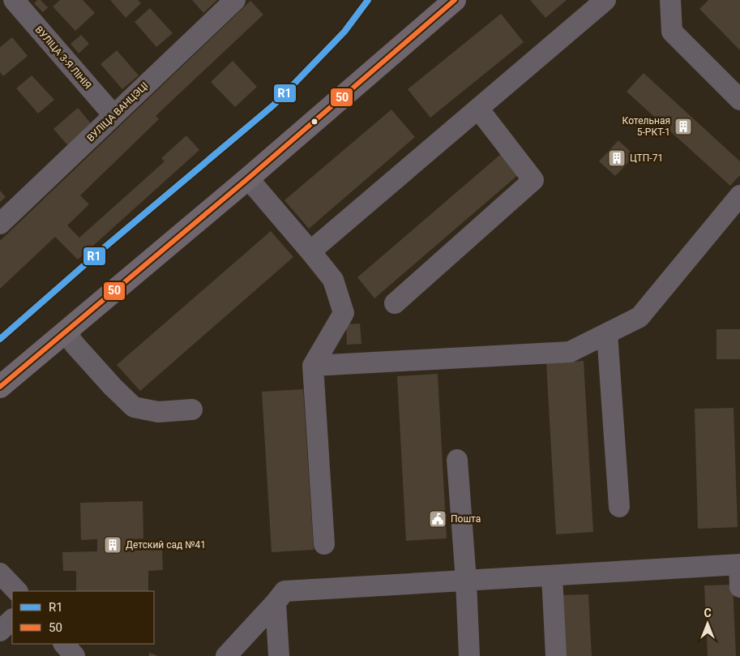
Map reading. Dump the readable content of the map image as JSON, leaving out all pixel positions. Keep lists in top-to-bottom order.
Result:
{
  "streets": {
    "street": ["ВУЛІЦА 3-Я ЛІНІЯ", "ВУЛІЦА ВАНЦЭЦІ"]
  },
  "crossings": [
    ["ВУЛІЦА 3-Я ЛІНІЯ", "ВУЛІЦА ВАНЦЭЦІ"]
  ],
  "places": {
    "building": ["Котельная 5-РКТ-1", "ЦТП-71", "Детский сад №41"],
    "public building": ["Пошта"]
  },
  "lines": ["transit line R1", "transit line 50"],
  "legend": ["R1", "50"],
  "north": "top"
}
